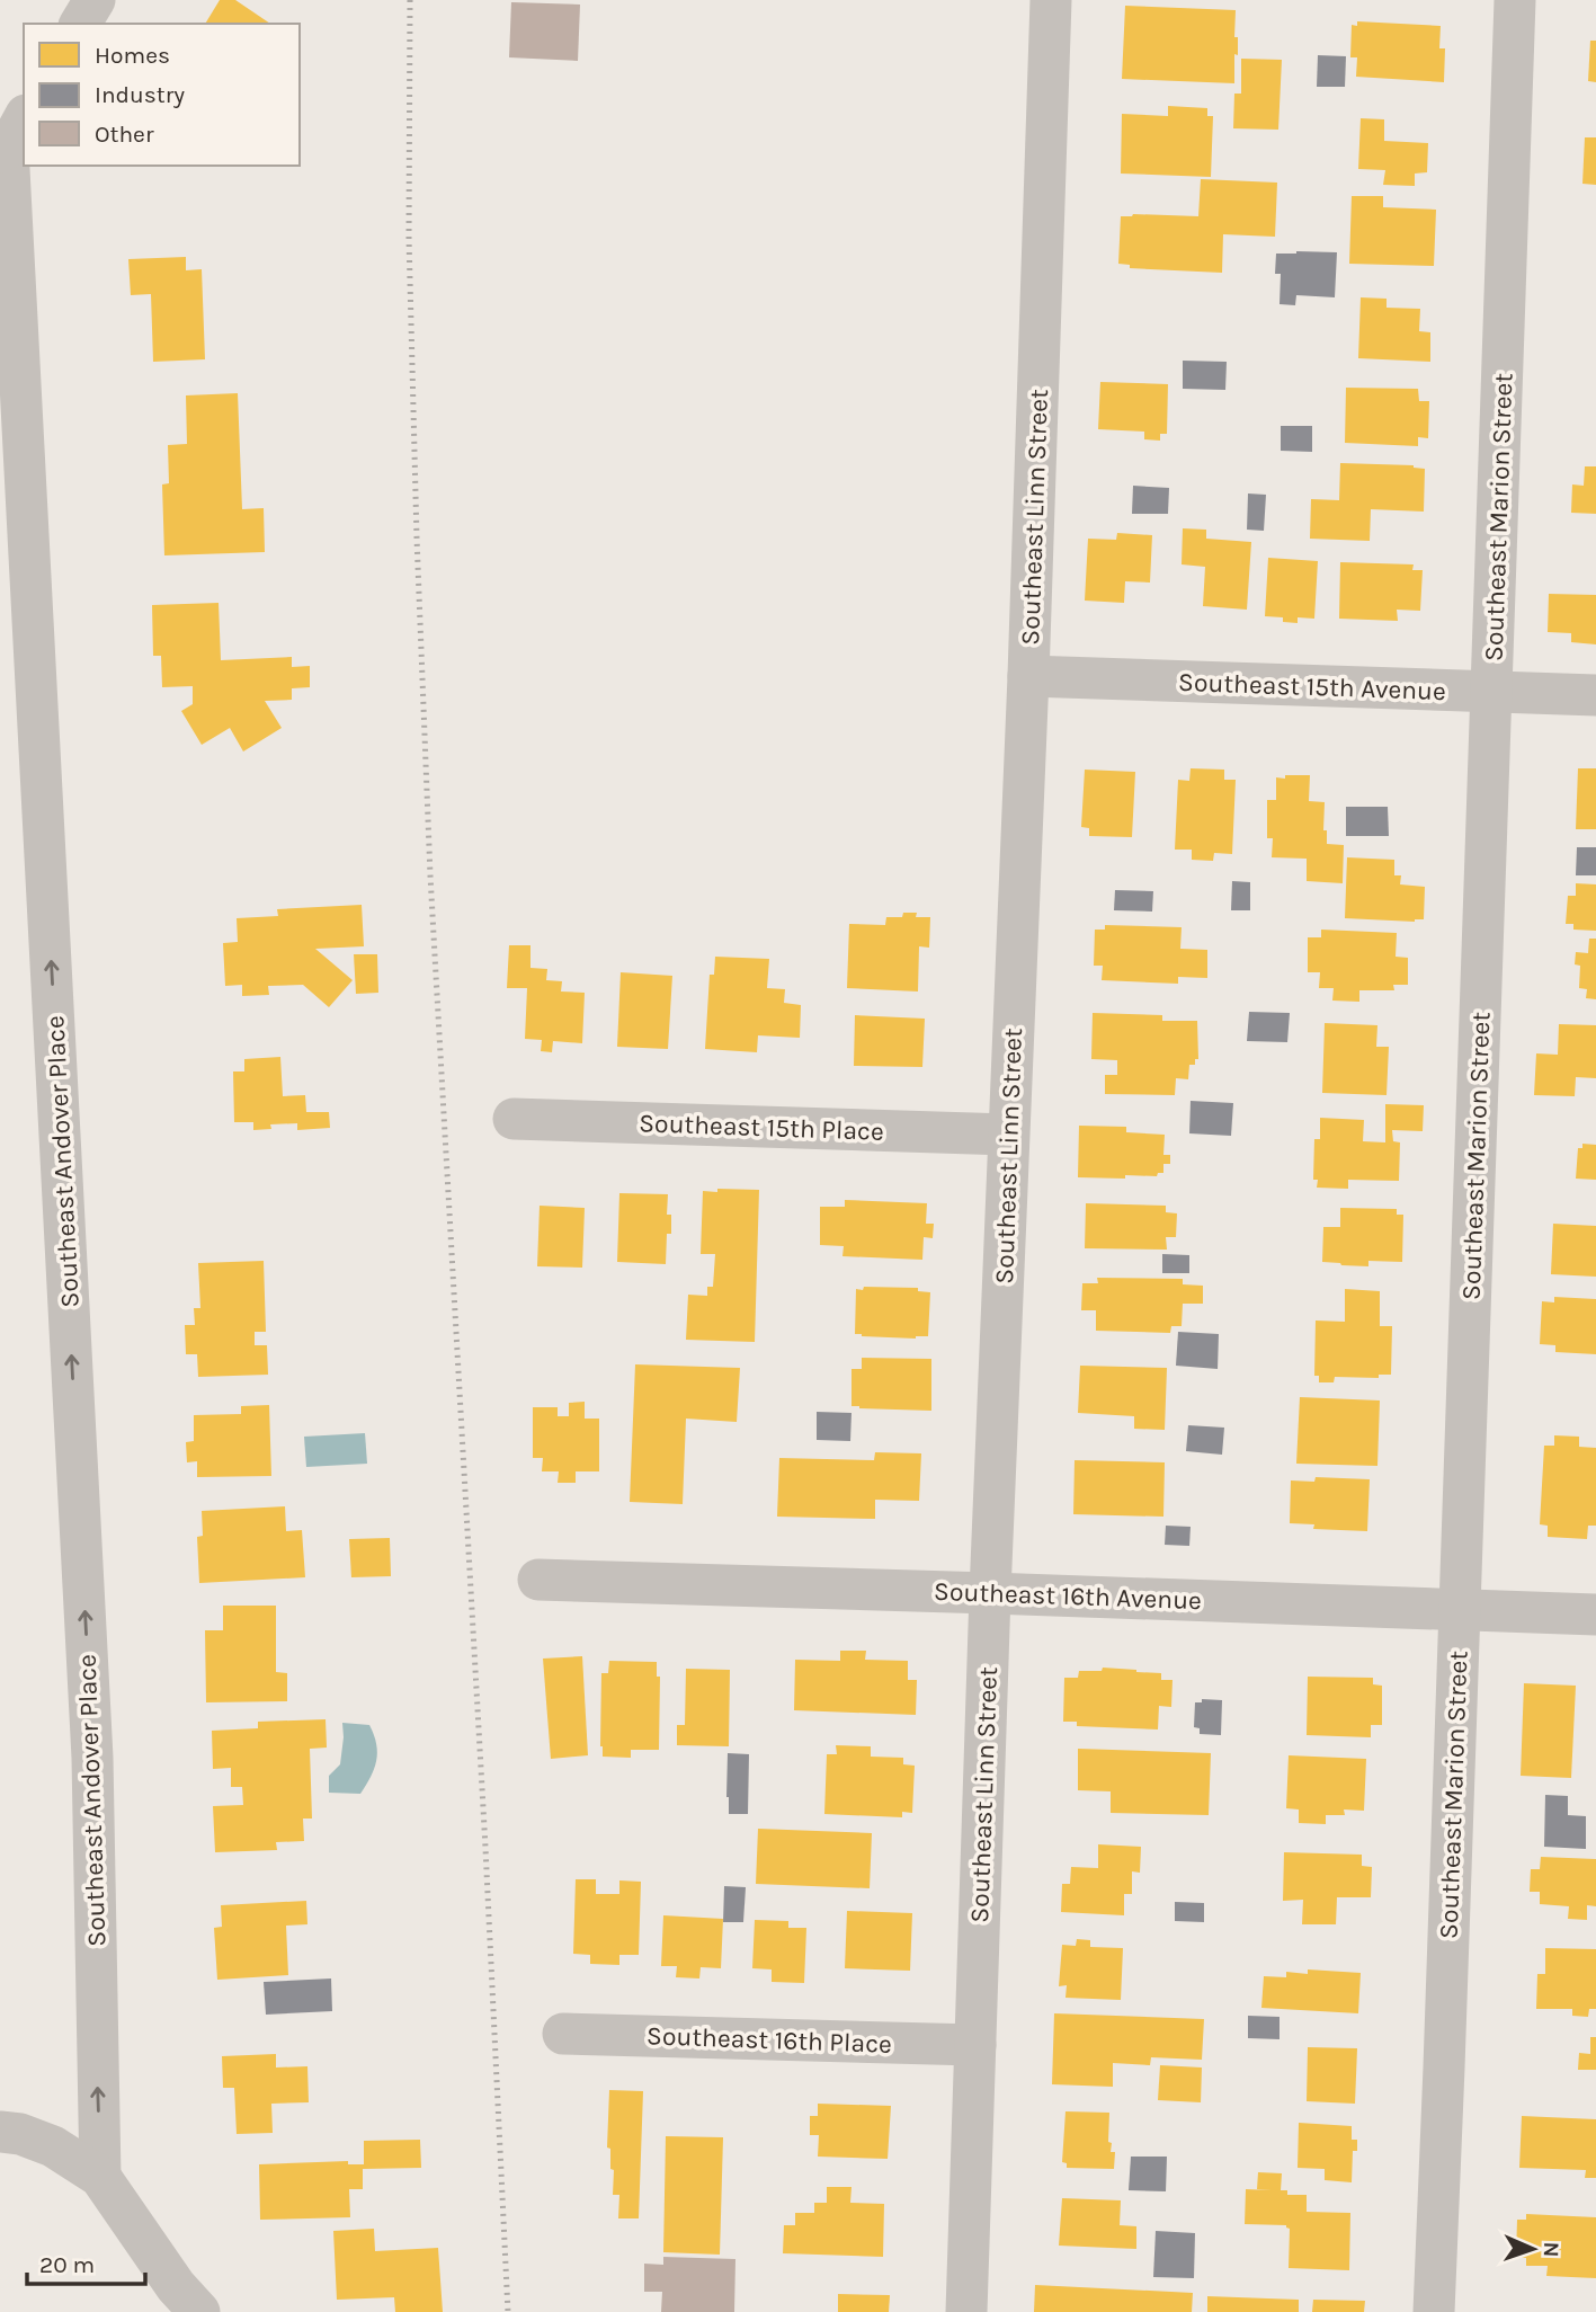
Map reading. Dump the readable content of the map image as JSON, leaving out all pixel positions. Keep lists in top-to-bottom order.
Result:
{
  "streets": {
    "street": [
      "Southeast Linn Street",
      "Southeast Marion Street",
      "Southeast 15th Avenue",
      "Southeast 15th Place",
      "Southeast Andover Place",
      "Southeast 16th Avenue",
      "Southeast 16th Place"
    ]
  },
  "crossings": [
    ["Southeast Linn Street", "Southeast 15th Avenue"],
    ["Southeast Linn Street", "Southeast 15th Place"],
    ["Southeast Linn Street", "Southeast 16th Avenue"],
    ["Southeast Linn Street", "Southeast 16th Place"],
    ["Southeast Marion Street", "Southeast 15th Avenue"],
    ["Southeast Marion Street", "Southeast 16th Avenue"]
  ],
  "one_way": ["Southeast Andover Place"],
  "legend": ["Homes", "Industry", "Other"],
  "scale_bar": "20 m",
  "north": "right"
}
